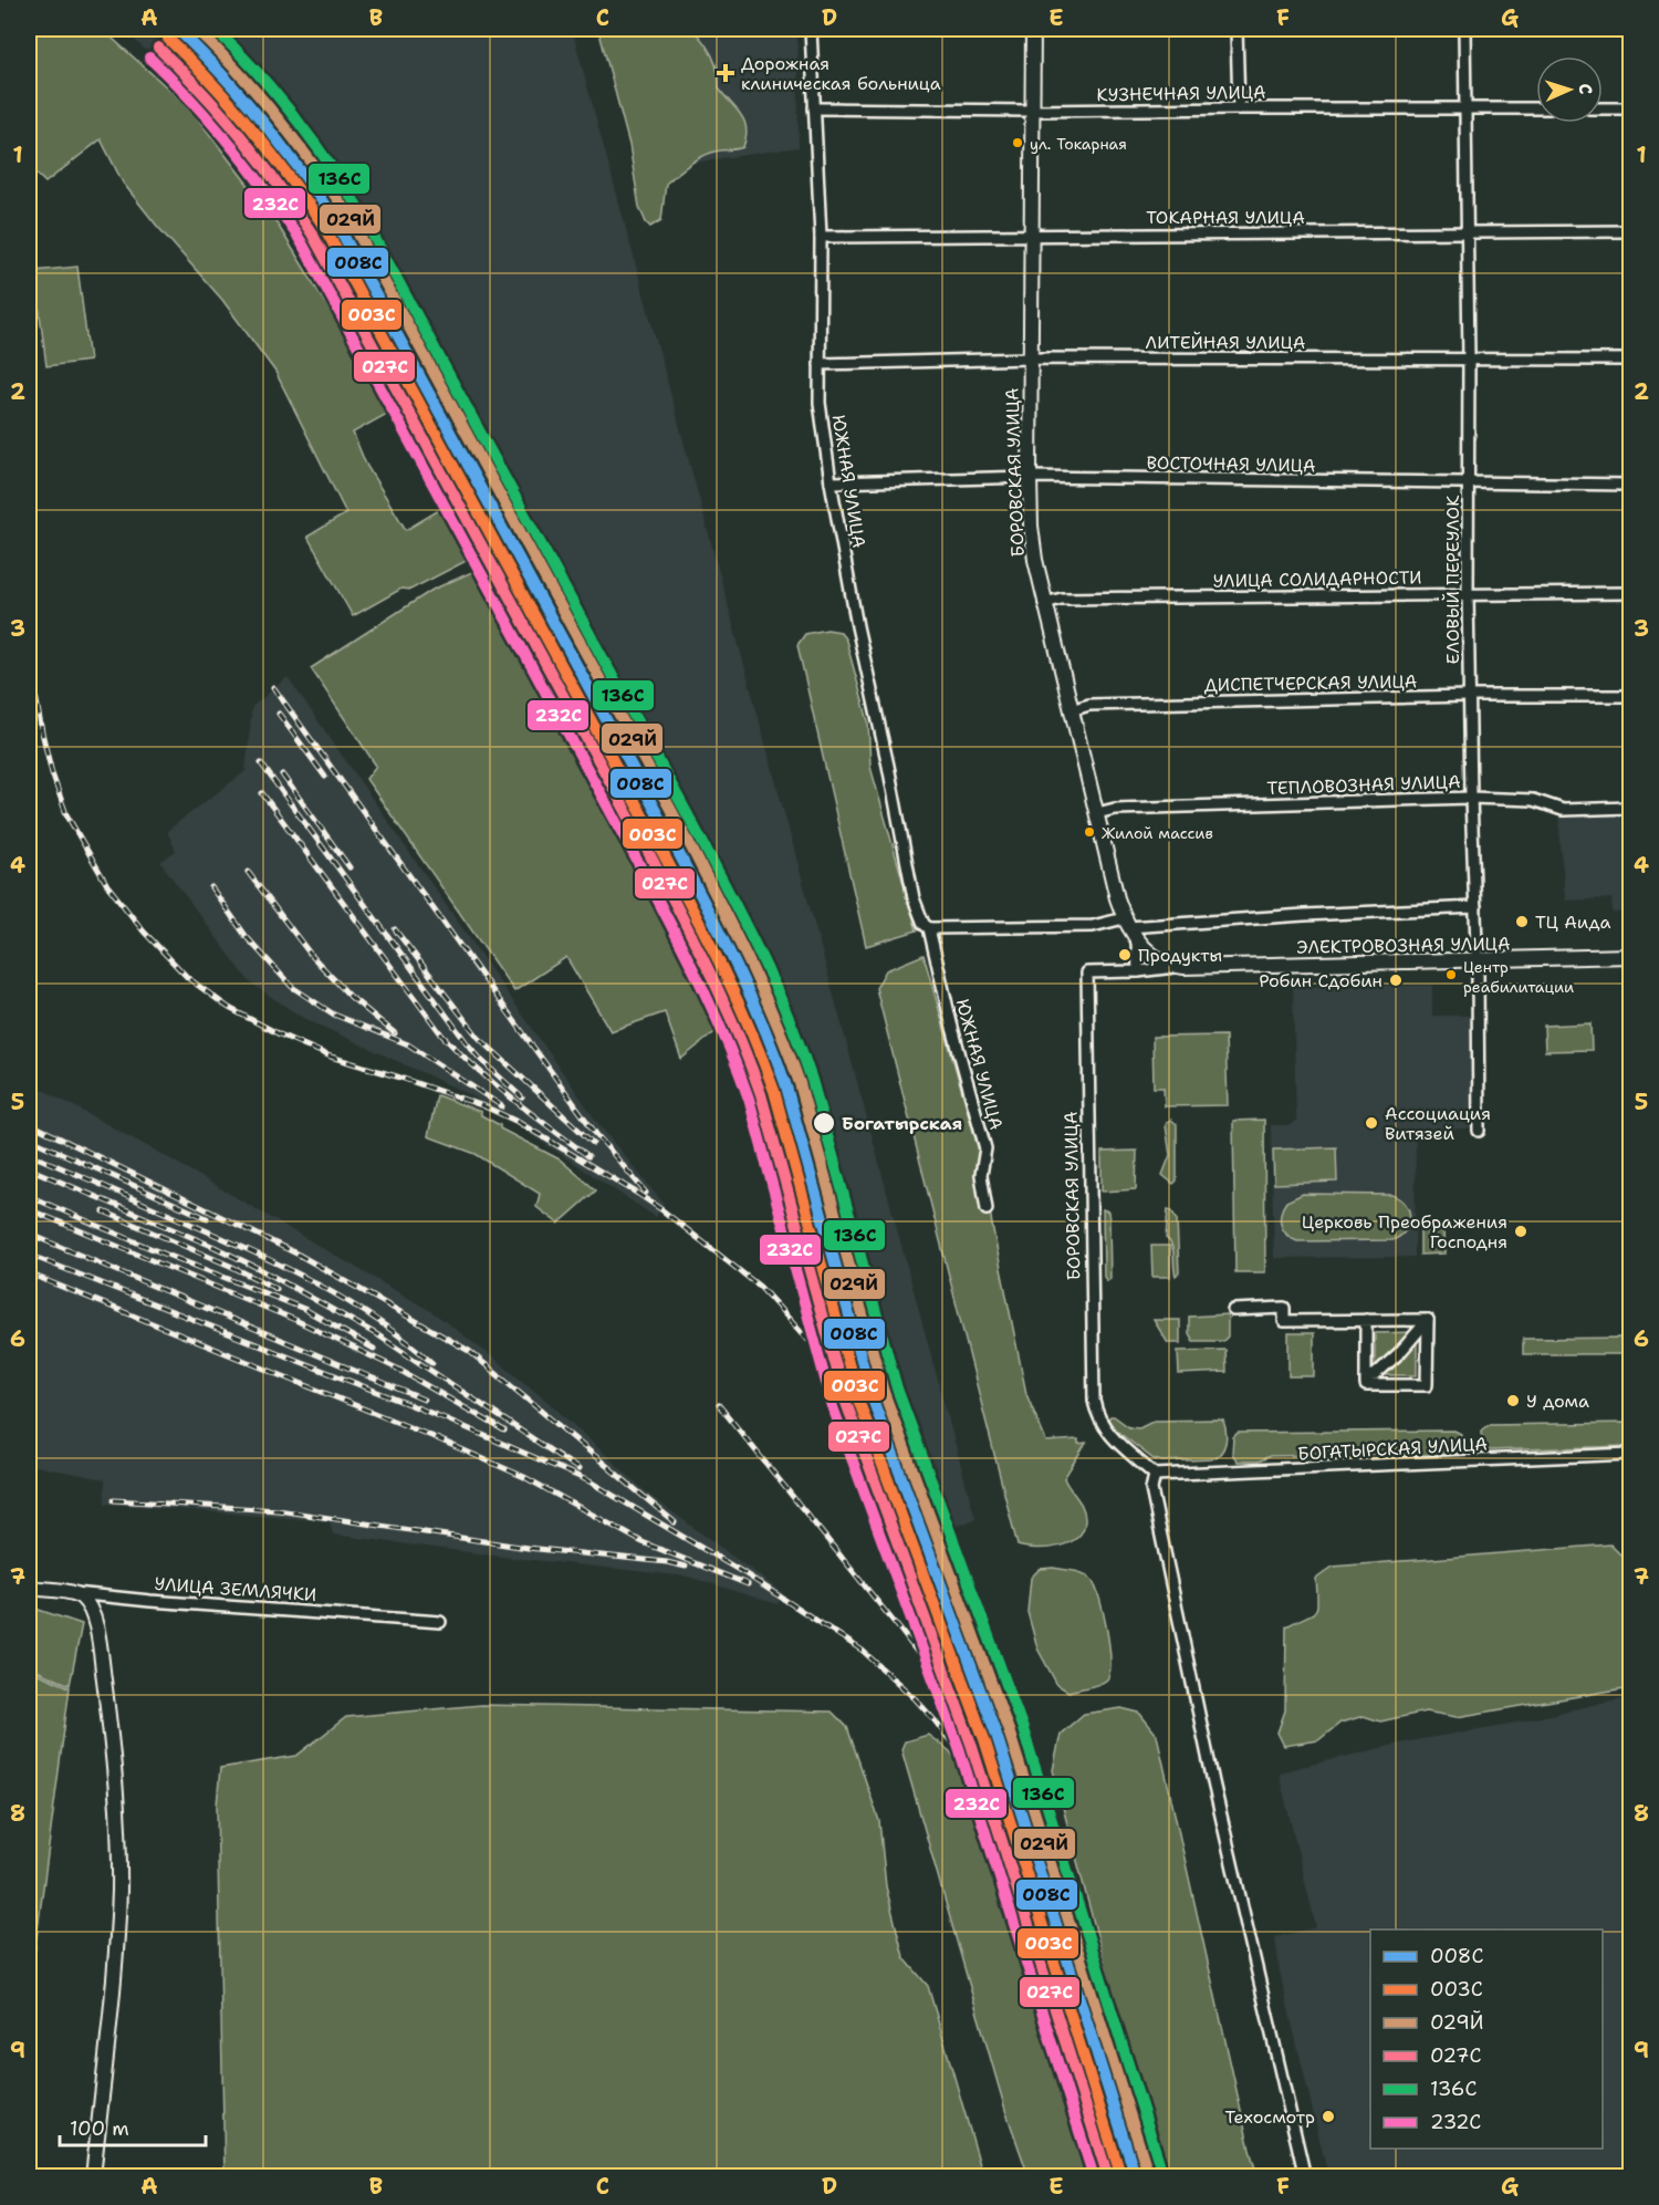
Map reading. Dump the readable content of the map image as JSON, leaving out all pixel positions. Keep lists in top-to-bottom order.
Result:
{
  "streets": {
    "street": [
      "КУЗНЕЧНАЯ УЛИЦА",
      "ТОКАРНАЯ УЛИЦА",
      "ЛИТЕЙНАЯ УЛИЦА",
      "ВОСТОЧНАЯ УЛИЦА",
      "БОРОВСКАЯ УЛИЦА",
      "ЮЖНАЯ УЛИЦА",
      "УЛИЦА СОЛИДАРНОСТИ",
      "ЕЛОВЫЙ ПЕРЕУЛОК",
      "ДИСПЕТЧЕРСКАЯ УЛИЦА",
      "ТЕПЛОВОЗНАЯ УЛИЦА",
      "ЭЛЕКТРОВОЗНАЯ УЛИЦА",
      "БОГАТЫРСКАЯ УЛИЦА",
      "УЛИЦА ЗЕМЛЯЧКИ"
    ]
  },
  "crossings": [
    ["КУЗНЕЧНАЯ УЛИЦА", "БОРОВСКАЯ УЛИЦА"],
    ["КУЗНЕЧНАЯ УЛИЦА", "ЮЖНАЯ УЛИЦА"],
    ["КУЗНЕЧНАЯ УЛИЦА", "ЕЛОВЫЙ ПЕРЕУЛОК"],
    ["ТОКАРНАЯ УЛИЦА", "БОРОВСКАЯ УЛИЦА"],
    ["ТОКАРНАЯ УЛИЦА", "ЮЖНАЯ УЛИЦА"],
    ["ТОКАРНАЯ УЛИЦА", "ЕЛОВЫЙ ПЕРЕУЛОК"],
    ["ЛИТЕЙНАЯ УЛИЦА", "БОРОВСКАЯ УЛИЦА"],
    ["ЛИТЕЙНАЯ УЛИЦА", "ЮЖНАЯ УЛИЦА"],
    ["ЛИТЕЙНАЯ УЛИЦА", "ЕЛОВЫЙ ПЕРЕУЛОК"],
    ["ВОСТОЧНАЯ УЛИЦА", "БОРОВСКАЯ УЛИЦА"],
    ["ВОСТОЧНАЯ УЛИЦА", "ЮЖНАЯ УЛИЦА"],
    ["ВОСТОЧНАЯ УЛИЦА", "ЕЛОВЫЙ ПЕРЕУЛОК"],
    ["БОРОВСКАЯ УЛИЦА", "УЛИЦА СОЛИДАРНОСТИ"],
    ["БОРОВСКАЯ УЛИЦА", "ДИСПЕТЧЕРСКАЯ УЛИЦА"],
    ["БОРОВСКАЯ УЛИЦА", "ТЕПЛОВОЗНАЯ УЛИЦА"],
    ["БОРОВСКАЯ УЛИЦА", "ЭЛЕКТРОВОЗНАЯ УЛИЦА"],
    ["БОРОВСКАЯ УЛИЦА", "БОГАТЫРСКАЯ УЛИЦА"],
    ["УЛИЦА СОЛИДАРНОСТИ", "ЕЛОВЫЙ ПЕРЕУЛОК"],
    ["ЕЛОВЫЙ ПЕРЕУЛОК", "ДИСПЕТЧЕРСКАЯ УЛИЦА"],
    ["ЕЛОВЫЙ ПЕРЕУЛОК", "ТЕПЛОВОЗНАЯ УЛИЦА"],
    ["ЕЛОВЫЙ ПЕРЕУЛОК", "ЭЛЕКТРОВОЗНАЯ УЛИЦА"]
  ],
  "places": {
    "health": ["Дорожная клиническая больница"],
    "other": [
      "ул. Токарная",
      "Жилой массив",
      "ТЦ Аида",
      "Продукты",
      "Центр реабилитации",
      "Робин Сдобин",
      "Богатырская",
      "Ассоциация Витязей",
      "Церковь Преображения Господня",
      "У дома",
      "Техосмотр"
    ]
  },
  "lines": [
    "transit line 008С",
    "transit line 029Й",
    "transit line 136С",
    "transit line 003С",
    "transit line 027С",
    "transit line 232C"
  ],
  "legend": [
    "008С",
    "003С",
    "029Й",
    "027С",
    "136С",
    "232C"
  ],
  "scale_bar": "100 m",
  "north": "right",
  "grid": {
    "columns": [
      "A",
      "B",
      "C",
      "D",
      "E",
      "F",
      "G"
    ],
    "rows": [
      "1",
      "2",
      "3",
      "4",
      "5",
      "6",
      "7",
      "8",
      "9"
    ]
  }
}
